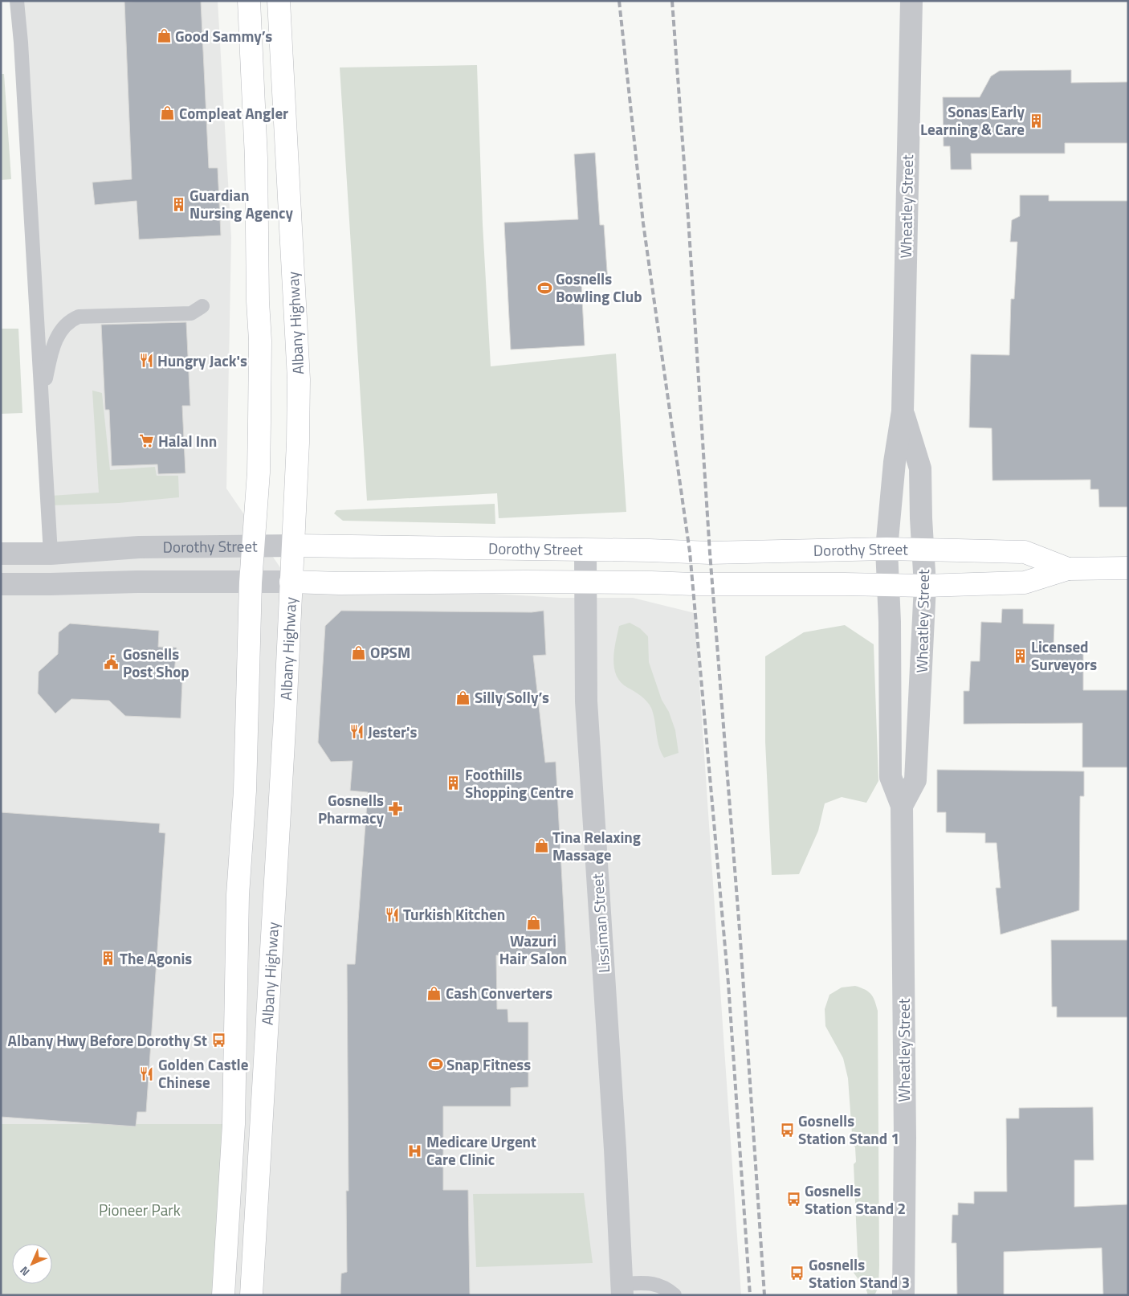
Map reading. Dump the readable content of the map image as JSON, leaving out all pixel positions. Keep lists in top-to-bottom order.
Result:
{
  "streets": {
    "main road": ["Albany Highway", "Dorothy Street"],
    "street": ["Wheatley Street", "Lissiman Street"]
  },
  "crossings": [
    ["Wheatley Street", "Dorothy Street"],
    ["Albany Highway", "Dorothy Street"],
    ["Dorothy Street", "Lissiman Street"]
  ],
  "parks": ["Pioneer Park"],
  "places": {
    "shop": [
      "Good Sammy’s",
      "Compleat Angler",
      "OPSM",
      "Silly Solly’s",
      "Tina Relaxing Massage",
      "Wazuri Hair Salon",
      "Cash Converters"
    ],
    "building": [
      "Sonas Early Learning & Care",
      "Guardian Nursing Agency",
      "Licensed Surveyors",
      "Foothills Shopping Centre",
      "The Agonis"
    ],
    "sports": ["Gosnells Bowling Club", "Snap Fitness"],
    "restaurant": [
      "Hungry Jack's",
      "Jester's",
      "Turkish Kitchen",
      "Golden Castle Chinese"
    ],
    "supermarket": ["Halal Inn"],
    "public building": ["Gosnells Post Shop"],
    "pharmacy": ["Gosnells Pharmacy"],
    "bus stop": [
      "Albany Hwy Before Dorothy St",
      "Gosnells Station Stand 1",
      "Gosnells Station Stand 2",
      "Gosnells Station Stand 3"
    ],
    "hospital": ["Medicare Urgent Care Clinic"]
  },
  "north": "bottom left"
}
